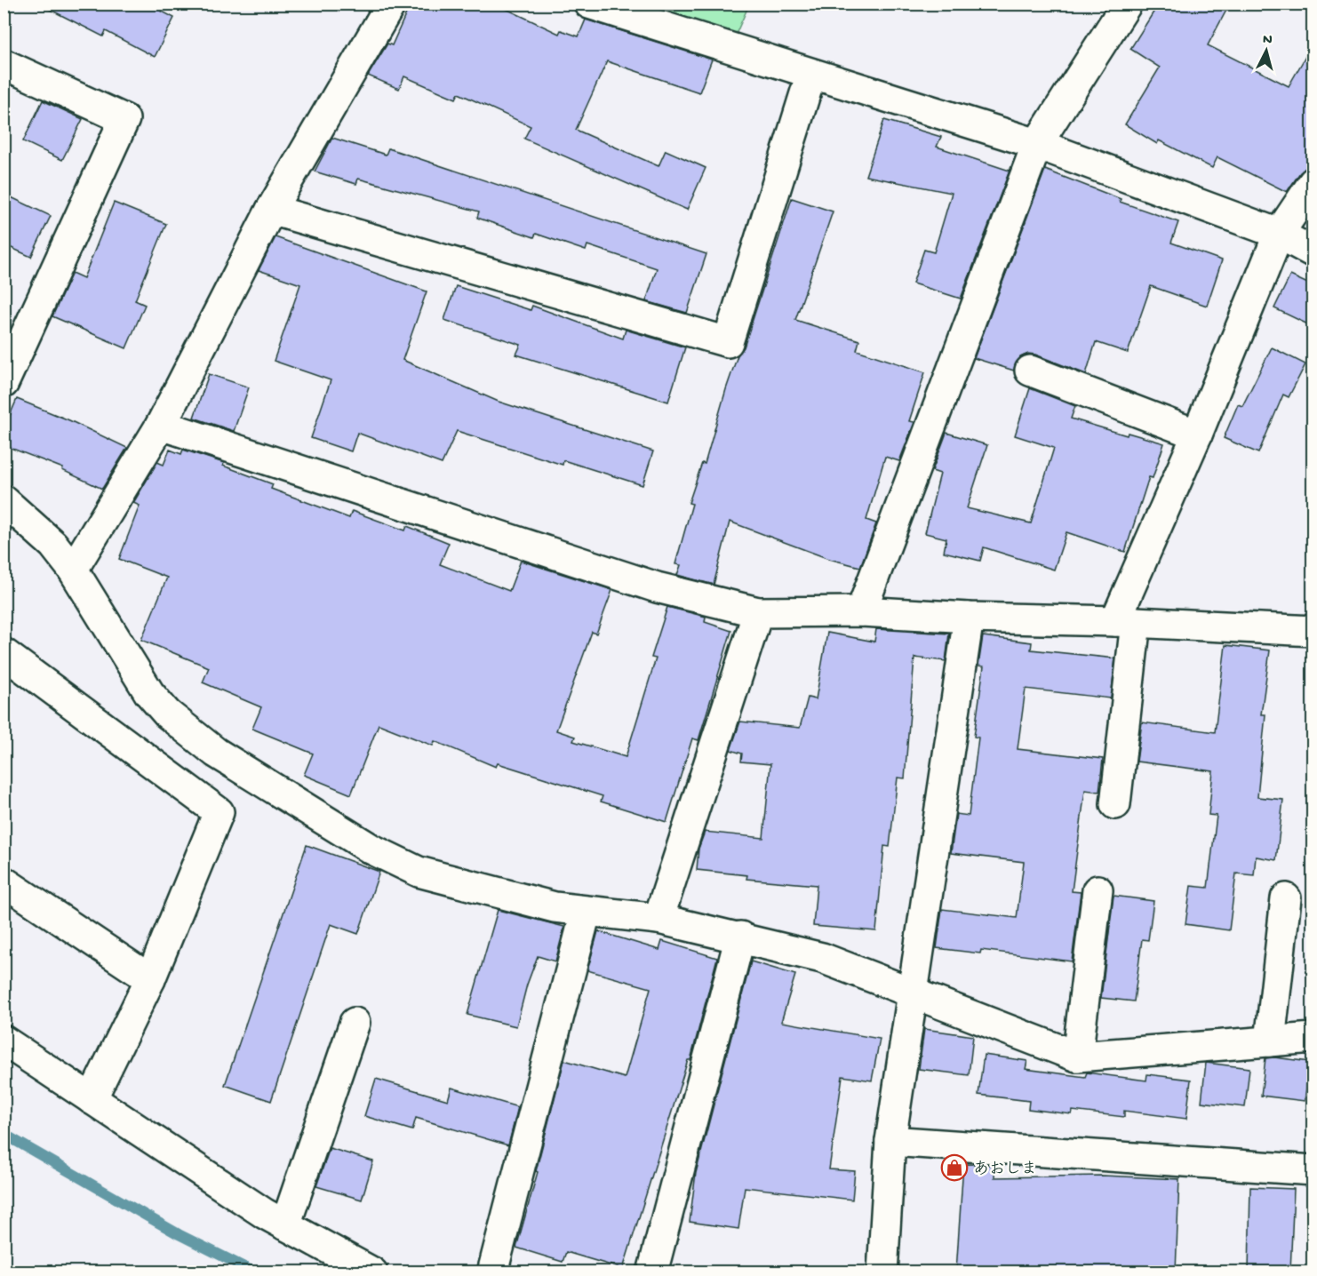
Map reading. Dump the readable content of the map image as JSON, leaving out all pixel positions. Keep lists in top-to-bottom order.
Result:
{
  "places": {
    "shop": ["あおしま"]
  },
  "north": "top"
}
